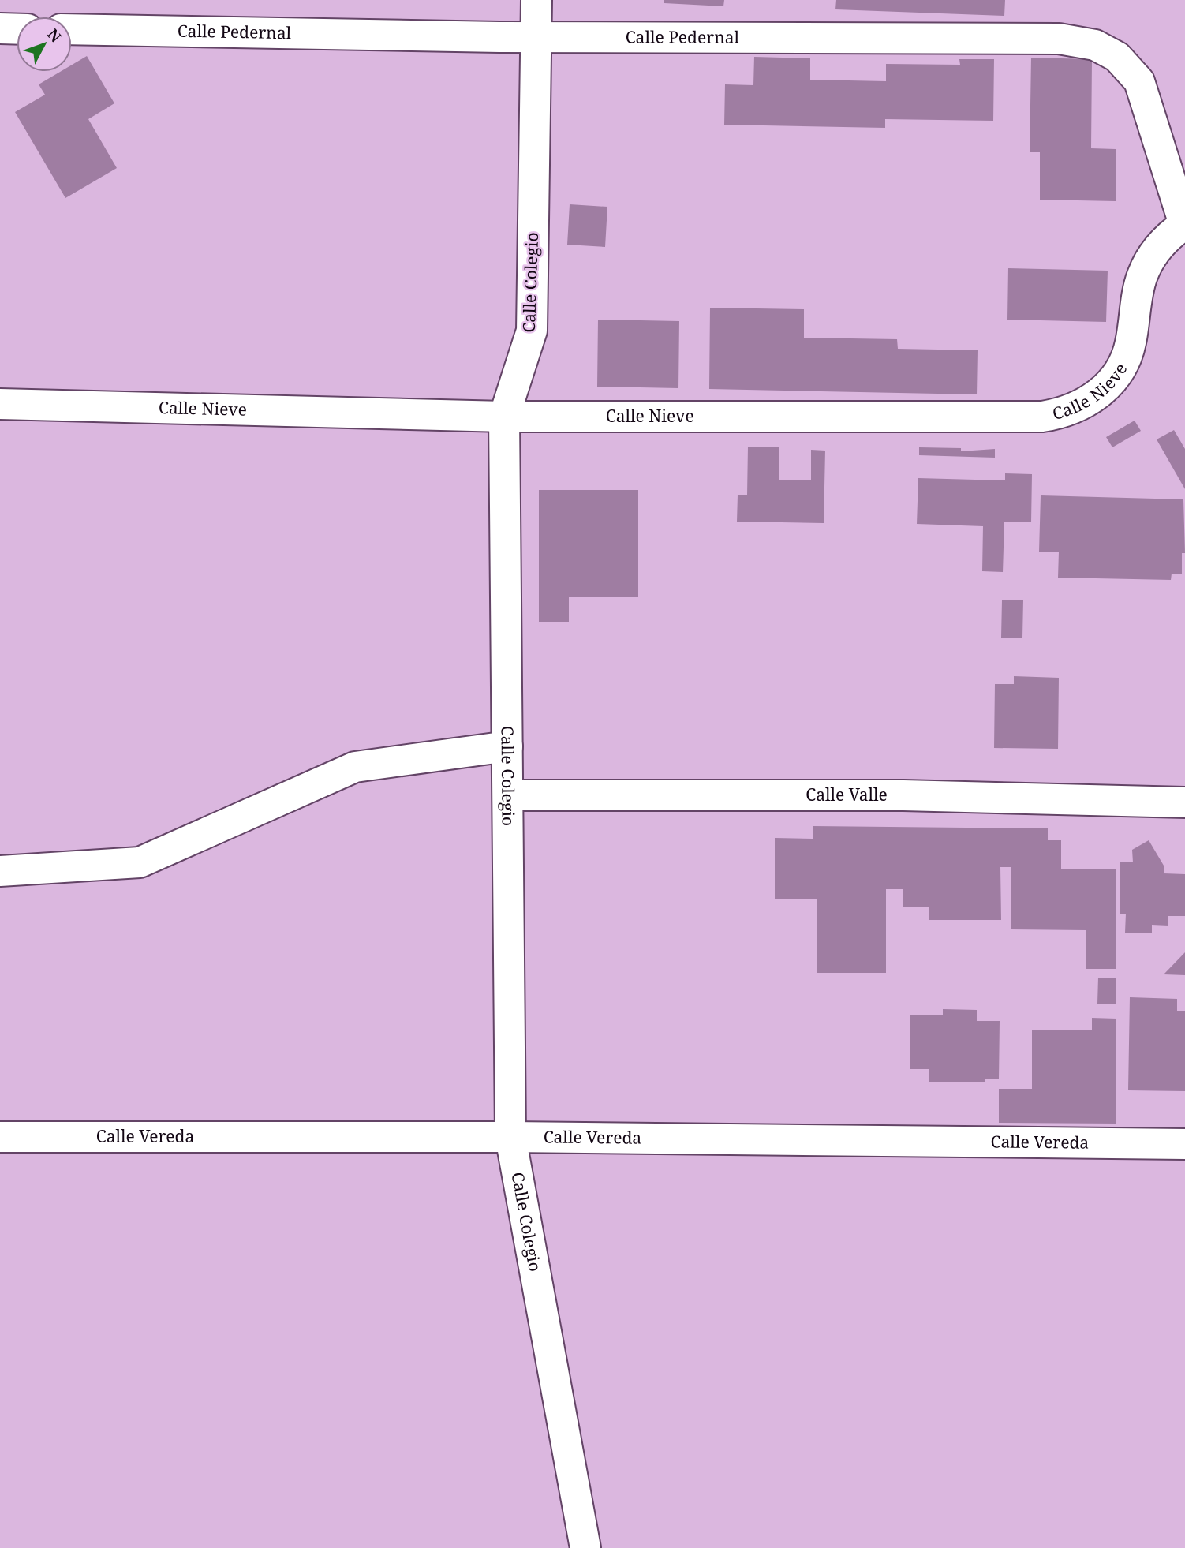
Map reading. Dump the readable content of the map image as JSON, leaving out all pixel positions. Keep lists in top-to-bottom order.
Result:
{
  "streets": {
    "street": [
      "Calle Pedernal",
      "Calle Colegio",
      "Calle Nieve",
      "Calle Valle",
      "Calle Vereda"
    ]
  },
  "crossings": [
    ["Calle Pedernal", "Calle Colegio"],
    ["Calle Pedernal", "Calle Nieve"],
    ["Calle Colegio", "Calle Nieve"],
    ["Calle Colegio", "Calle Valle"],
    ["Calle Colegio", "Calle Vereda"]
  ],
  "north": "top right"
}
